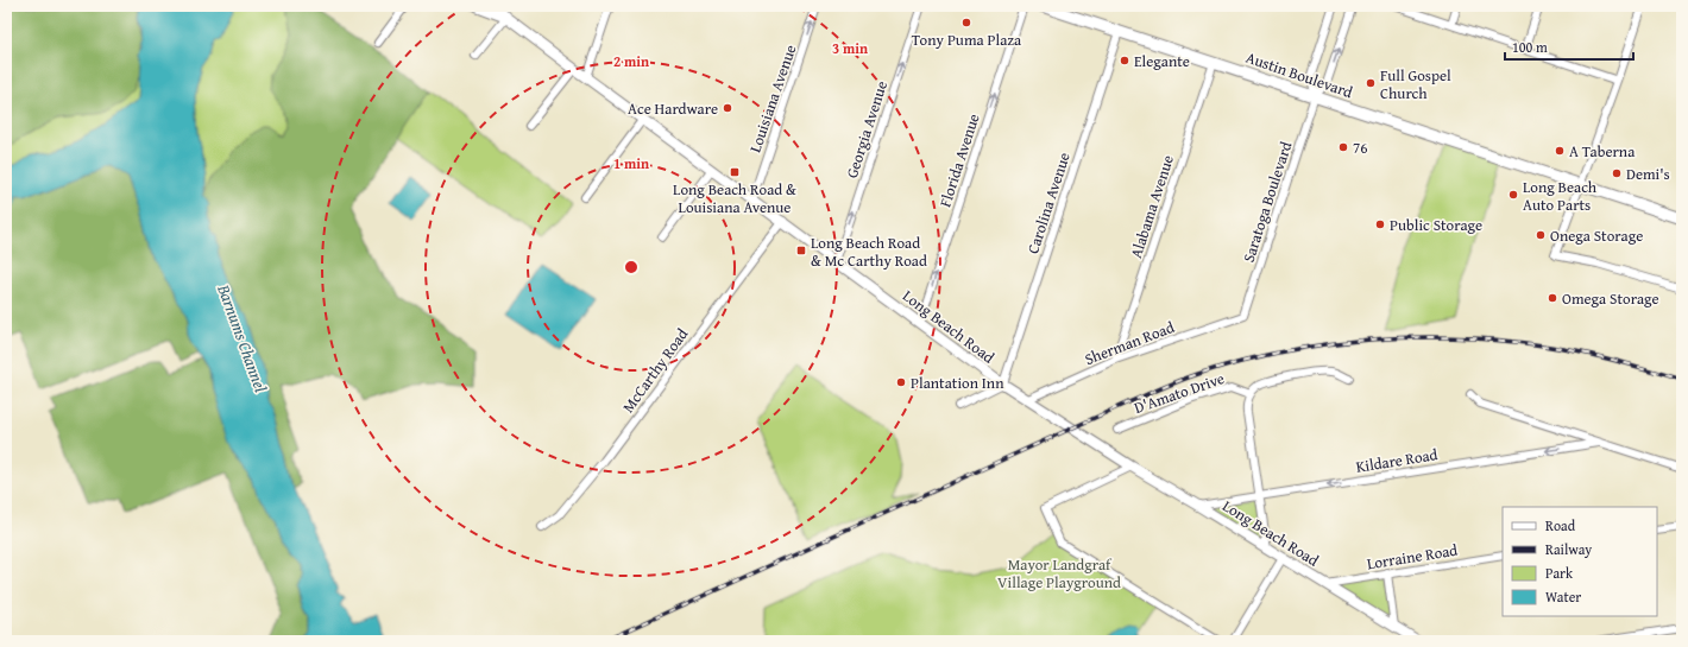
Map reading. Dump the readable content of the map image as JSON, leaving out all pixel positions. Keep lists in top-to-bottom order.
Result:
{
  "streets": {
    "main road": ["Austin Boulevard", "Long Beach Road"],
    "street": [
      "Louisiana Avenue",
      "Georgia Avenue",
      "Florida Avenue",
      "Saratoga Boulevard",
      "Carolina Avenue",
      "Alabama Avenue",
      "Sherman Road",
      "McCarthy Road",
      "D'Amato Drive",
      "Kildare Road",
      "Lorraine Road"
    ]
  },
  "crossings": [
    ["Austin Boulevard", "Saratoga Boulevard"],
    ["Austin Boulevard", "Carolina Avenue"],
    ["Austin Boulevard", "Alabama Avenue"],
    ["Louisiana Avenue", "Long Beach Road"],
    ["Georgia Avenue", "Long Beach Road"],
    ["Florida Avenue", "Long Beach Road"],
    ["Saratoga Boulevard", "Sherman Road"],
    ["Carolina Avenue", "Long Beach Road"],
    ["Alabama Avenue", "Sherman Road"],
    ["Long Beach Road", "Sherman Road"],
    ["Long Beach Road", "McCarthy Road"],
    ["Long Beach Road", "Kildare Road"],
    ["Long Beach Road", "Lorraine Road"]
  ],
  "one_way": [
    "Louisiana Avenue",
    "Georgia Avenue",
    "Florida Avenue",
    "Kildare Road"
  ],
  "water": ["Barnums Channel"],
  "parks": ["Mayor Landgraf Village Playground"],
  "places": {
    "other": [
      "Tony Puma Plaza",
      "Elegante",
      "Full Gospel Church",
      "Ace Hardware",
      "76",
      "A Taberna",
      "Demi's",
      "Long Beach Auto Parts",
      "Public Storage",
      "Onega Storage",
      "Omega Storage",
      "Plantation Inn"
    ],
    "transit": ["Long Beach Road & Louisiana Avenue", "Long Beach Road & Mc Carthy Road"]
  },
  "legend": [
    "Road",
    "Railway",
    "Park",
    "Water"
  ],
  "scale_bar": "100 m",
  "rings": ["3 min", "2 min", "1 min"]
}
